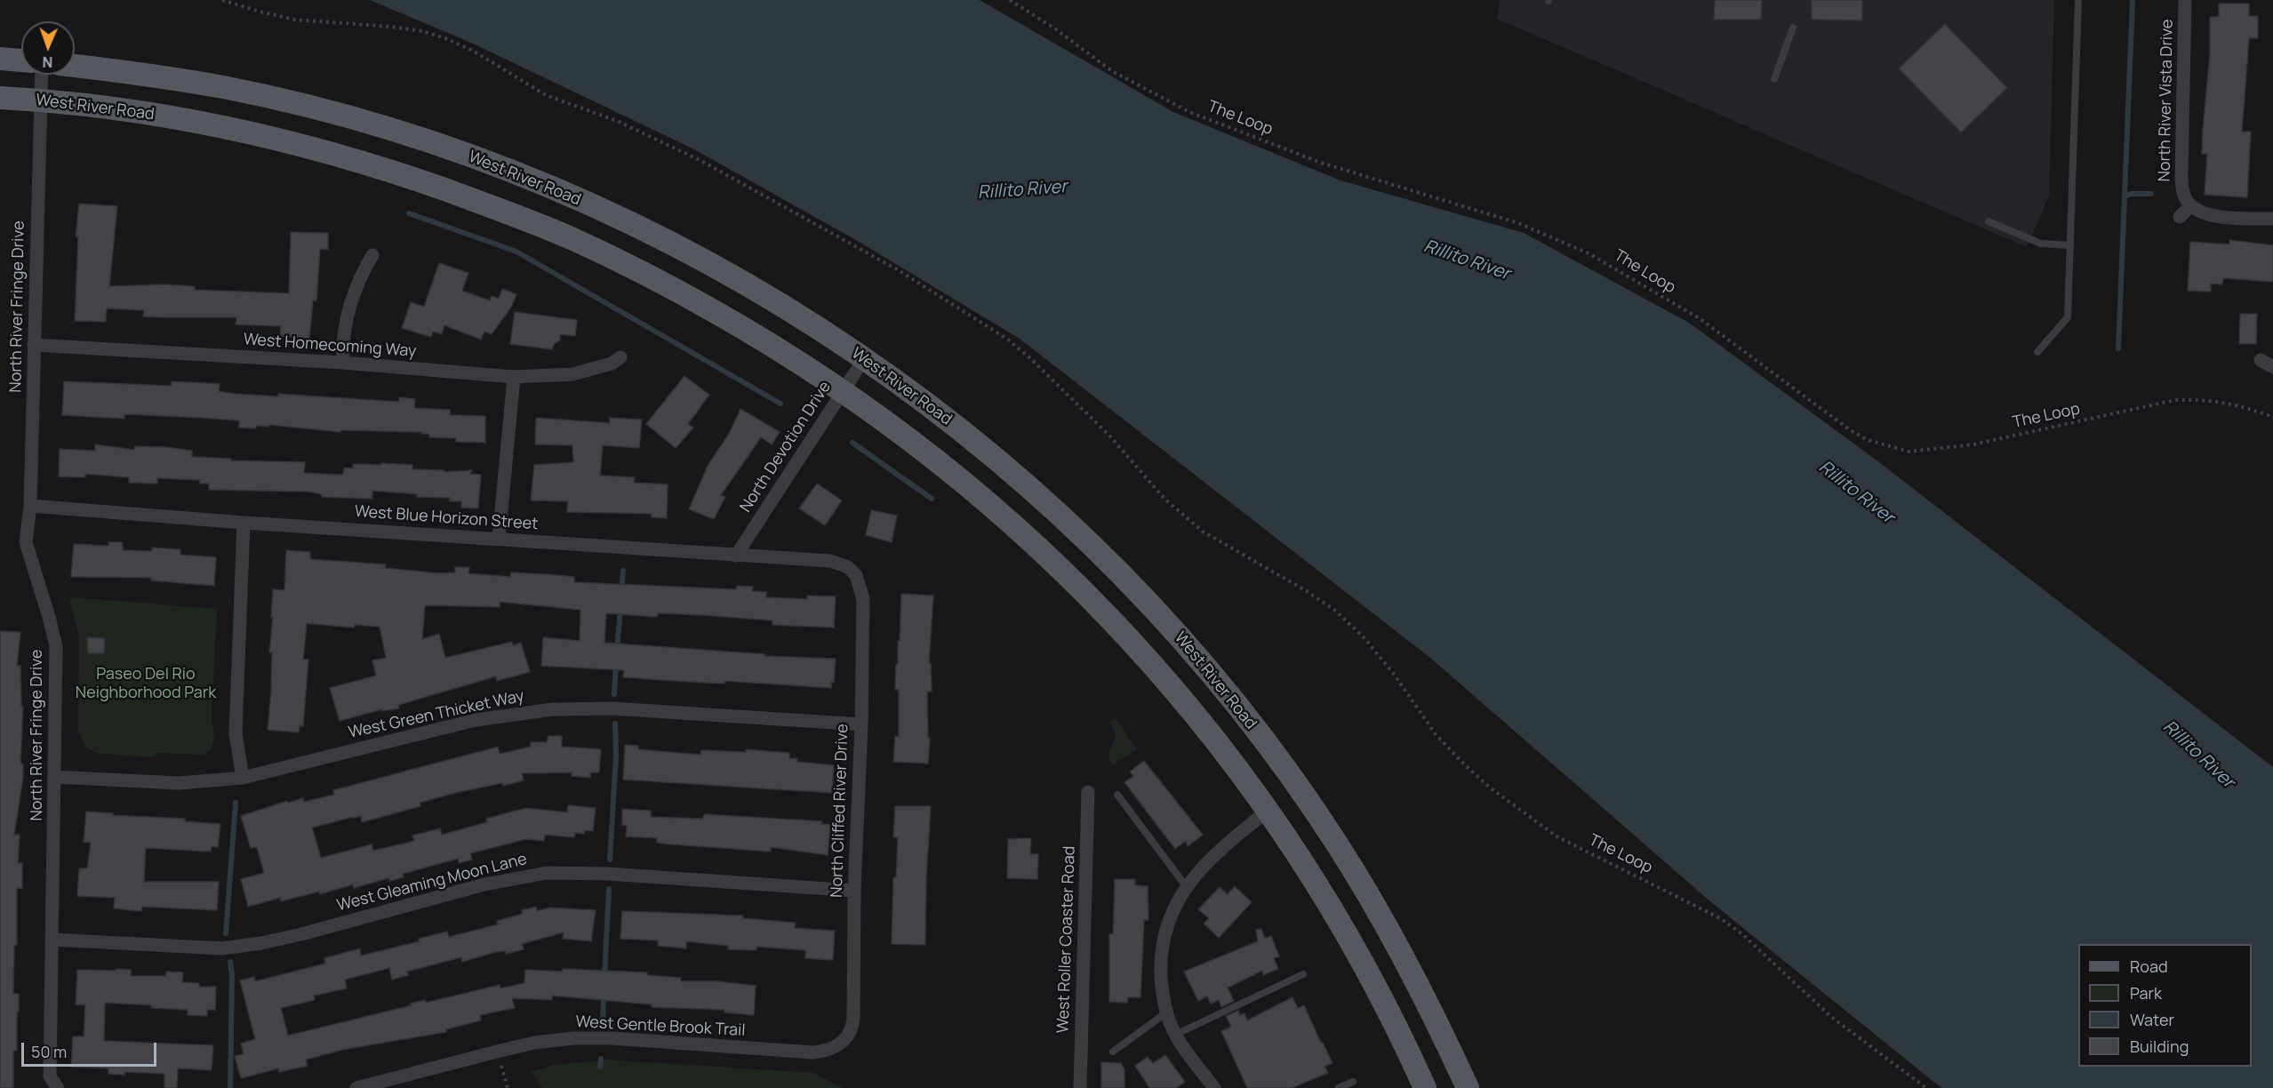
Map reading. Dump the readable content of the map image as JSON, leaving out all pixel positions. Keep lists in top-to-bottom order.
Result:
{
  "streets": {
    "main road": ["West River Road"],
    "street": [
      "North River Vista Drive",
      "North River Fringe Drive",
      "West Homecoming Way",
      "North Devotion Drive",
      "West Blue Horizon Street",
      "West Green Thicket Way",
      "North Cliffed River Drive",
      "West Gleaming Moon Lane",
      "West Roller Coaster Road",
      "West Gentle Brook Trail"
    ],
    "path": ["The Loop"]
  },
  "crossings": [
    ["West River Road", "North River Fringe Drive"],
    ["West River Road", "North Devotion Drive"],
    ["North River Fringe Drive", "West Homecoming Way"],
    ["North River Fringe Drive", "West Blue Horizon Street"],
    ["North River Fringe Drive", "West Green Thicket Way"],
    ["North River Fringe Drive", "West Gleaming Moon Lane"],
    ["North Devotion Drive", "West Blue Horizon Street"],
    ["West Blue Horizon Street", "North Cliffed River Drive"],
    ["West Green Thicket Way", "North Cliffed River Drive"],
    ["North Cliffed River Drive", "West Gleaming Moon Lane"],
    ["North Cliffed River Drive", "West Gentle Brook Trail"]
  ],
  "water": ["Rillito River"],
  "parks": ["Paseo Del Rio Neighborhood Park"],
  "legend": [
    "Road",
    "Park",
    "Water",
    "Building"
  ],
  "scale_bar": "50 m",
  "north": "bottom"
}
